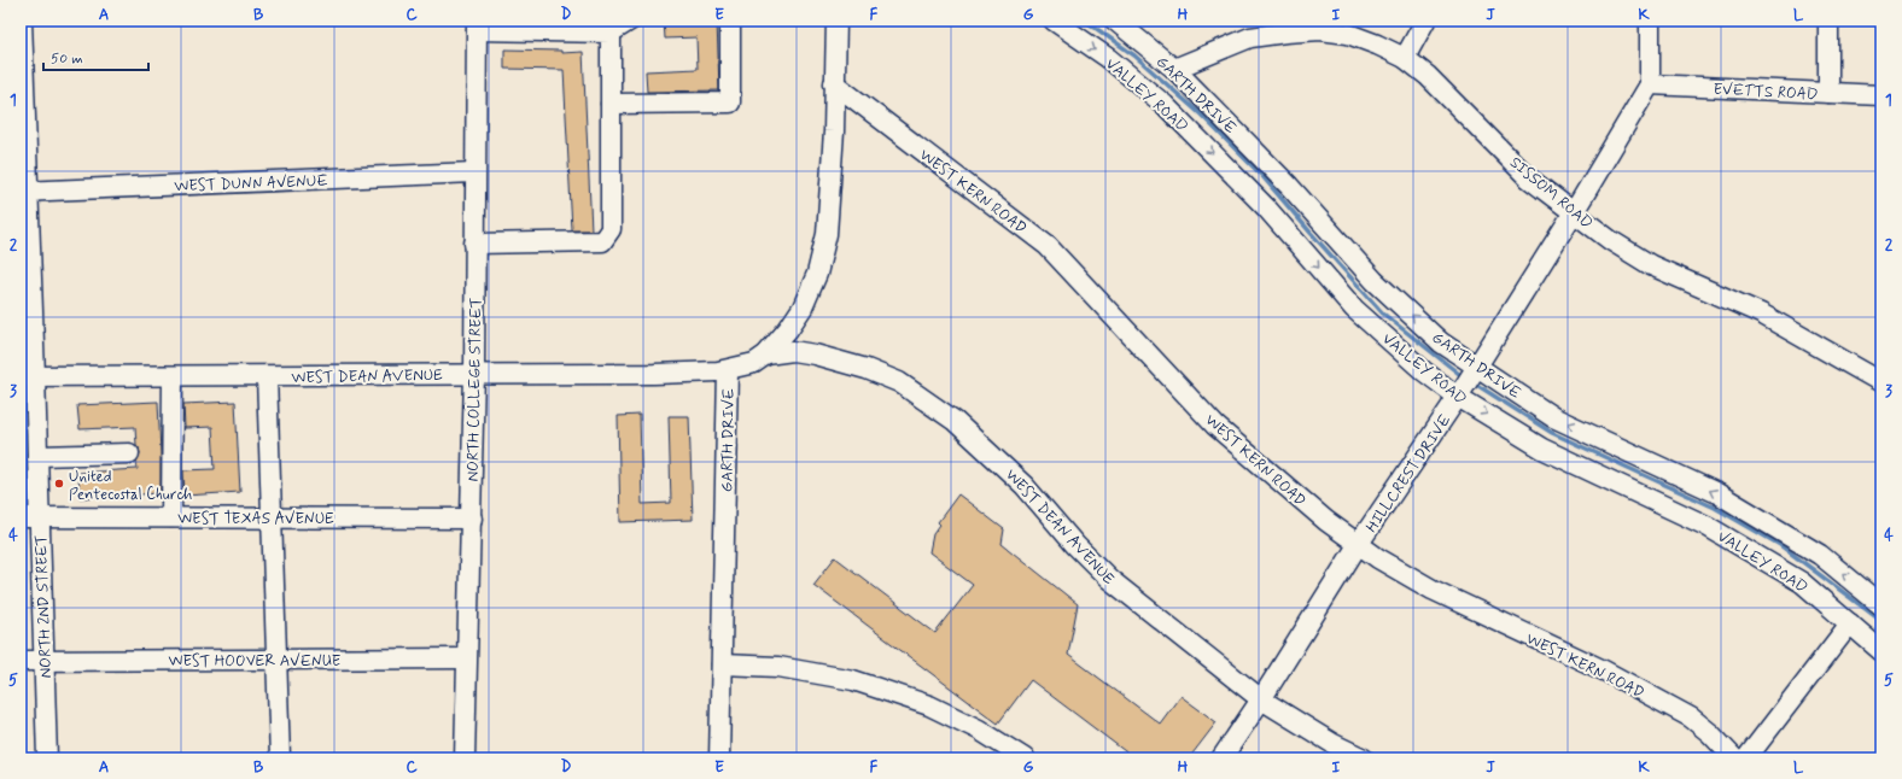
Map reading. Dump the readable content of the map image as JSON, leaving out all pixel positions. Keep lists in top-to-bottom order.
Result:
{
  "streets": {
    "street": [
      "EVETTS ROAD",
      "VALLEY ROAD",
      "GARTH DRIVE",
      "WEST DUNN AVENUE",
      "WEST KERN ROAD",
      "SISSOM ROAD",
      "WEST DEAN AVENUE",
      "NORTH COLLEGE STREET",
      "HILLCREST DRIVE",
      "WEST TEXAS AVENUE",
      "NORTH 2ND STREET",
      "WEST HOOVER AVENUE"
    ]
  },
  "crossings": [
    ["EVETTS ROAD", "HILLCREST DRIVE"],
    ["VALLEY ROAD", "HILLCREST DRIVE"],
    ["GARTH DRIVE", "WEST KERN ROAD"],
    ["GARTH DRIVE", "SISSOM ROAD"],
    ["GARTH DRIVE", "WEST DEAN AVENUE"],
    ["GARTH DRIVE", "HILLCREST DRIVE"],
    ["WEST DUNN AVENUE", "NORTH COLLEGE STREET"],
    ["WEST DUNN AVENUE", "NORTH 2ND STREET"],
    ["WEST KERN ROAD", "HILLCREST DRIVE"],
    ["SISSOM ROAD", "HILLCREST DRIVE"],
    ["WEST DEAN AVENUE", "NORTH COLLEGE STREET"],
    ["WEST DEAN AVENUE", "HILLCREST DRIVE"],
    ["WEST DEAN AVENUE", "NORTH 2ND STREET"],
    ["NORTH COLLEGE STREET", "WEST TEXAS AVENUE"],
    ["NORTH COLLEGE STREET", "WEST HOOVER AVENUE"],
    ["WEST TEXAS AVENUE", "NORTH 2ND STREET"],
    ["NORTH 2ND STREET", "WEST HOOVER AVENUE"]
  ],
  "one_way": ["VALLEY ROAD", "GARTH DRIVE"],
  "places": ["United Pentecostal Church"],
  "scale_bar": "50 m",
  "grid": {
    "columns": [
      "A",
      "B",
      "C",
      "D",
      "E",
      "F",
      "G",
      "H",
      "I",
      "J",
      "K",
      "L"
    ],
    "rows": [
      "1",
      "2",
      "3",
      "4",
      "5"
    ]
  }
}
